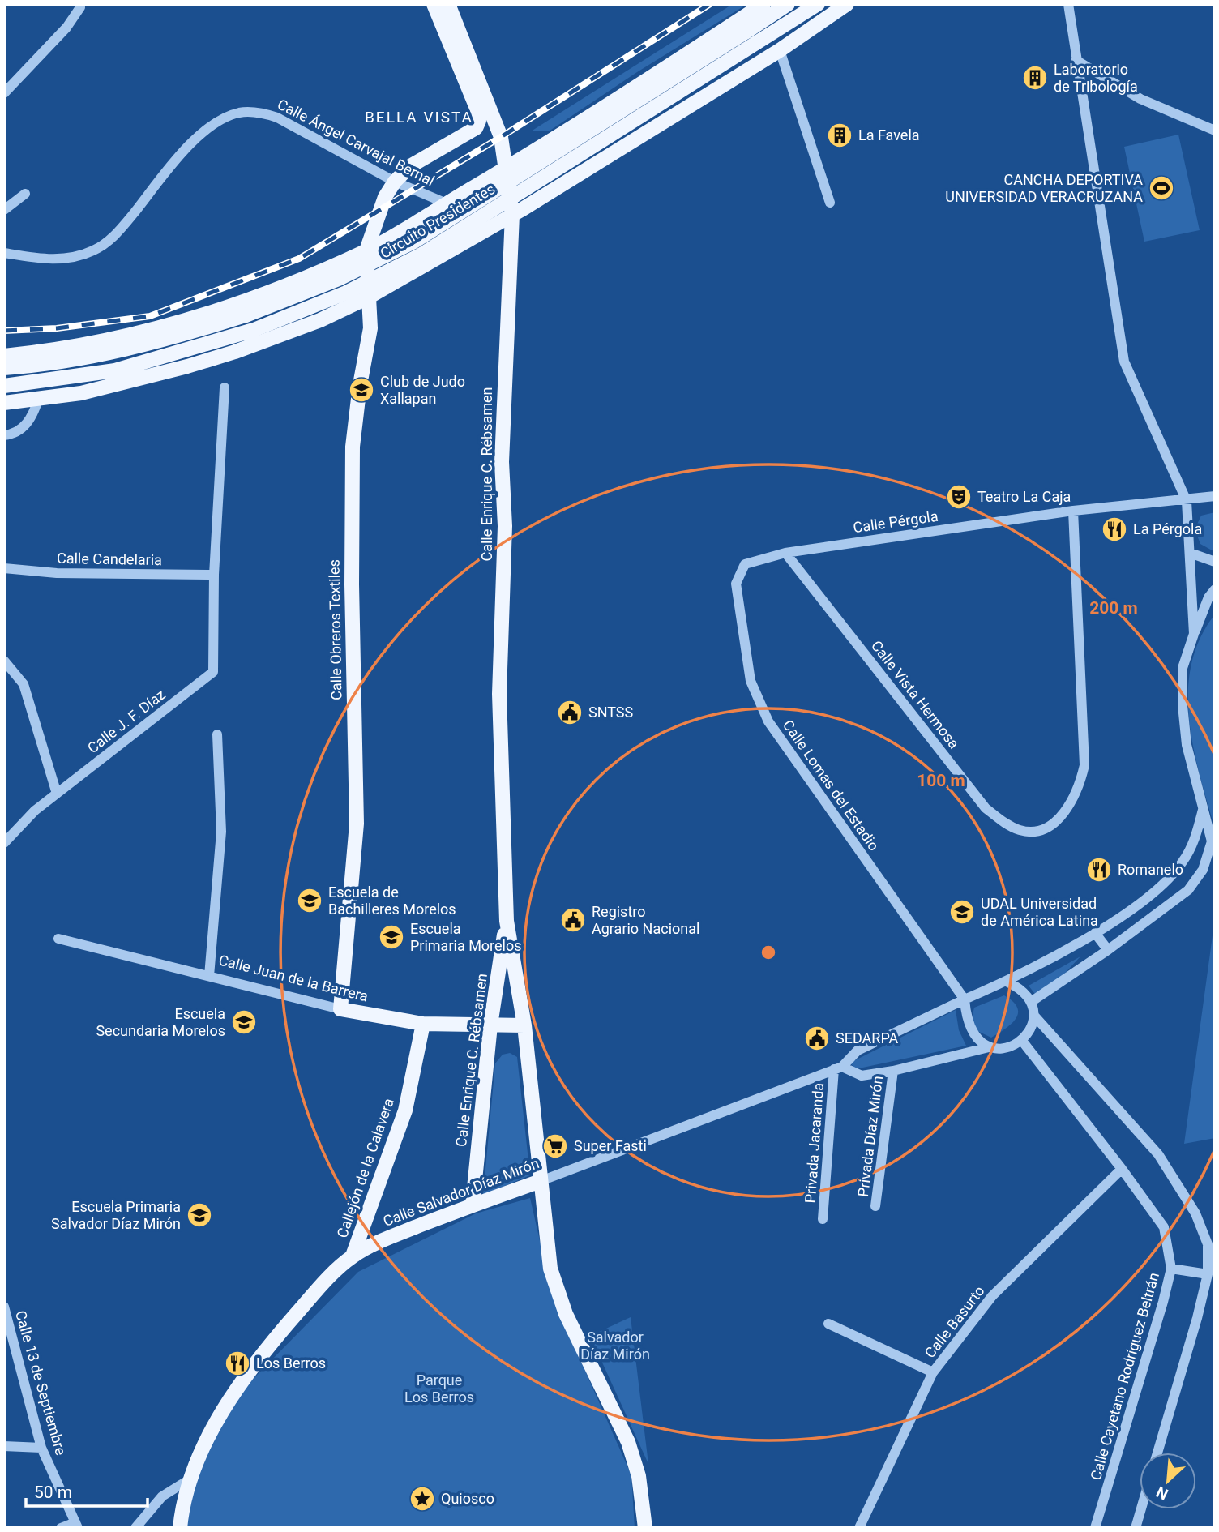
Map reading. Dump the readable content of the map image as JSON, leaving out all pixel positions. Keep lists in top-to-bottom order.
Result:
{
  "streets": {
    "main road": [
      "Circuito Presidentes",
      "Calle Enrique C. Rébsamen",
      "Calle Obreros Textiles",
      "Calle Juan de la Barrera",
      "Callejón de la Calavera",
      "Calle Salvador Díaz Mirón"
    ],
    "street": [
      "Calle Ángel Carvajal Bernal",
      "Calle Pérgola",
      "Calle Candelaria",
      "Calle Vista Hermosa",
      "Calle J. F. Díaz",
      "Calle Lomas del Estadio",
      "Privada Díaz Mirón",
      "Privada Jacaranda",
      "Calle Basurto",
      "Calle Cayetano Rodríguez Beltrán",
      "Calle 13 de Septiembre"
    ]
  },
  "crossings": [
    ["Calle Enrique C. Rébsamen", "Calle Juan de la Barrera"],
    ["Calle Enrique C. Rébsamen", "Calle Salvador Díaz Mirón"],
    ["Calle Pérgola", "Calle Vista Hermosa"],
    ["Calle Pérgola", "Calle Lomas del Estadio"],
    ["Calle Candelaria", "Calle J. F. Díaz"],
    ["Calle Obreros Textiles", "Calle Juan de la Barrera"],
    ["Calle Lomas del Estadio", "Calle Salvador Díaz Mirón"],
    ["Calle Lomas del Estadio", "Calle Cayetano Rodríguez Beltrán"],
    ["Calle Juan de la Barrera", "Callejón de la Calavera"],
    ["Privada Jacaranda", "Calle Salvador Díaz Mirón"],
    ["Callejón de la Calavera", "Calle Salvador Díaz Mirón"],
    ["Calle Salvador Díaz Mirón", "Calle Cayetano Rodríguez Beltrán"],
    ["Calle Basurto", "Calle Cayetano Rodríguez Beltrán"]
  ],
  "districts": ["BELLA VISTA"],
  "parks": ["Salvador Díaz Mirón", "Parque Los Berros"],
  "places": {
    "building": ["Laboratorio de Tribología", "La Favela"],
    "sports": ["CANCHA DEPORTIVA UNIVERSIDAD VERACRUZANA"],
    "school or university": [
      "Club de Judo Xallapan",
      "Escuela de Bachilleres Morelos",
      "UDAL Universidad de América Latina",
      "Escuela Primaria Morelos",
      "Escuela Secundaria Morelos",
      "Escuela Primaria Salvador Díaz Mirón"
    ],
    "theatre": ["Teatro La Caja"],
    "restaurant": ["La Pérgola", "Romanelo", "Los Berros"],
    "public building": ["SNTSS", "Registro Agrario Nacional", "SEDARPA"],
    "supermarket": ["Super Fasti"],
    "place": ["Quiosco"]
  },
  "scale_bar": "50 m",
  "north": "bottom left",
  "rings": ["200 m", "100 m"]
}
